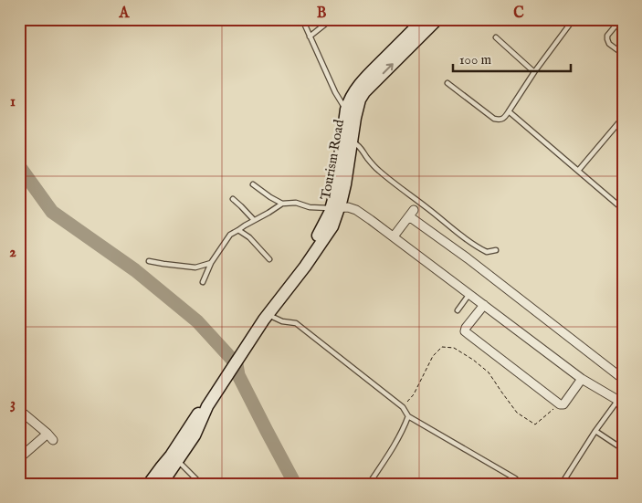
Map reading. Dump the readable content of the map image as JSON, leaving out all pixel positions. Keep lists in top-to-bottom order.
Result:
{
  "streets": {
    "main road": ["Tourism Road"]
  },
  "scale_bar": "100 m",
  "grid": {
    "columns": ["A", "B", "C"],
    "rows": ["1", "2", "3"]
  }
}
